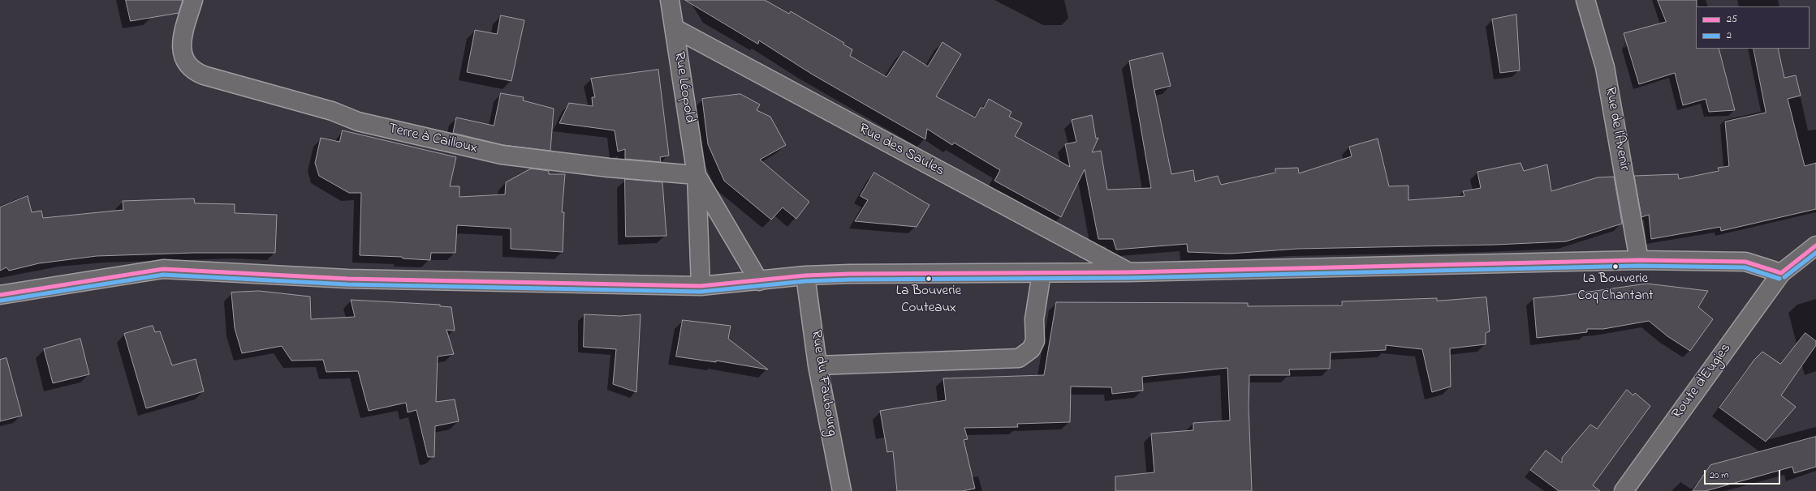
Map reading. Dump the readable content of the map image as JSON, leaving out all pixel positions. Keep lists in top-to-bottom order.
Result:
{
  "streets": {
    "street": [
      "Rue Léopold",
      "Rue de l'Avenir",
      "Terre à Cailloux",
      "Rue des Saules",
      "Route d'Eugies",
      "Rue du Faubourg"
    ]
  },
  "crossings": [
    ["Rue Léopold", "Terre à Cailloux"],
    ["Rue Léopold", "Rue des Saules"],
    ["Rue de l'Avenir", "Rue des Saules"],
    ["Rue des Saules", "Route d'Eugies"],
    ["Rue des Saules", "Rue du Faubourg"]
  ],
  "places": ["La Bouverie Coq Chantant", "La Bouverie Couteaux"],
  "lines": ["transit line 25", "transit line 2"],
  "legend": ["25", "2"],
  "scale_bar": "20 m"
}
